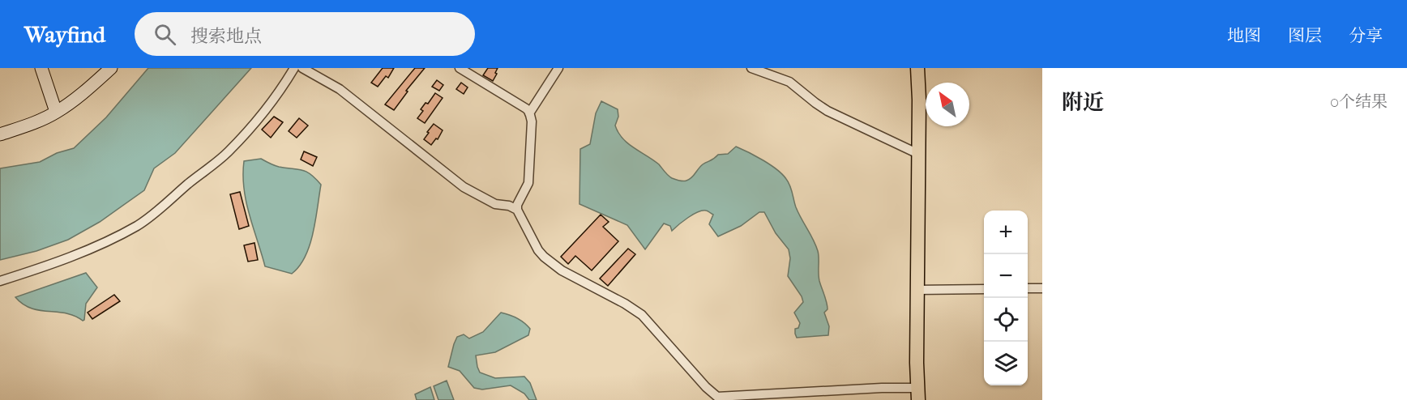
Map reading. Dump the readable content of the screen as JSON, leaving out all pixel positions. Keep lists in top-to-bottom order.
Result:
{
  "north": "top left",
  "page": {
    "header": "Wayfind",
    "search": "搜索地点",
    "nav": ["地图", "图层", "分享"],
    "heading": ["附近", "0个结果"],
    "map_buttons": ["+", "−"]
  }
}
